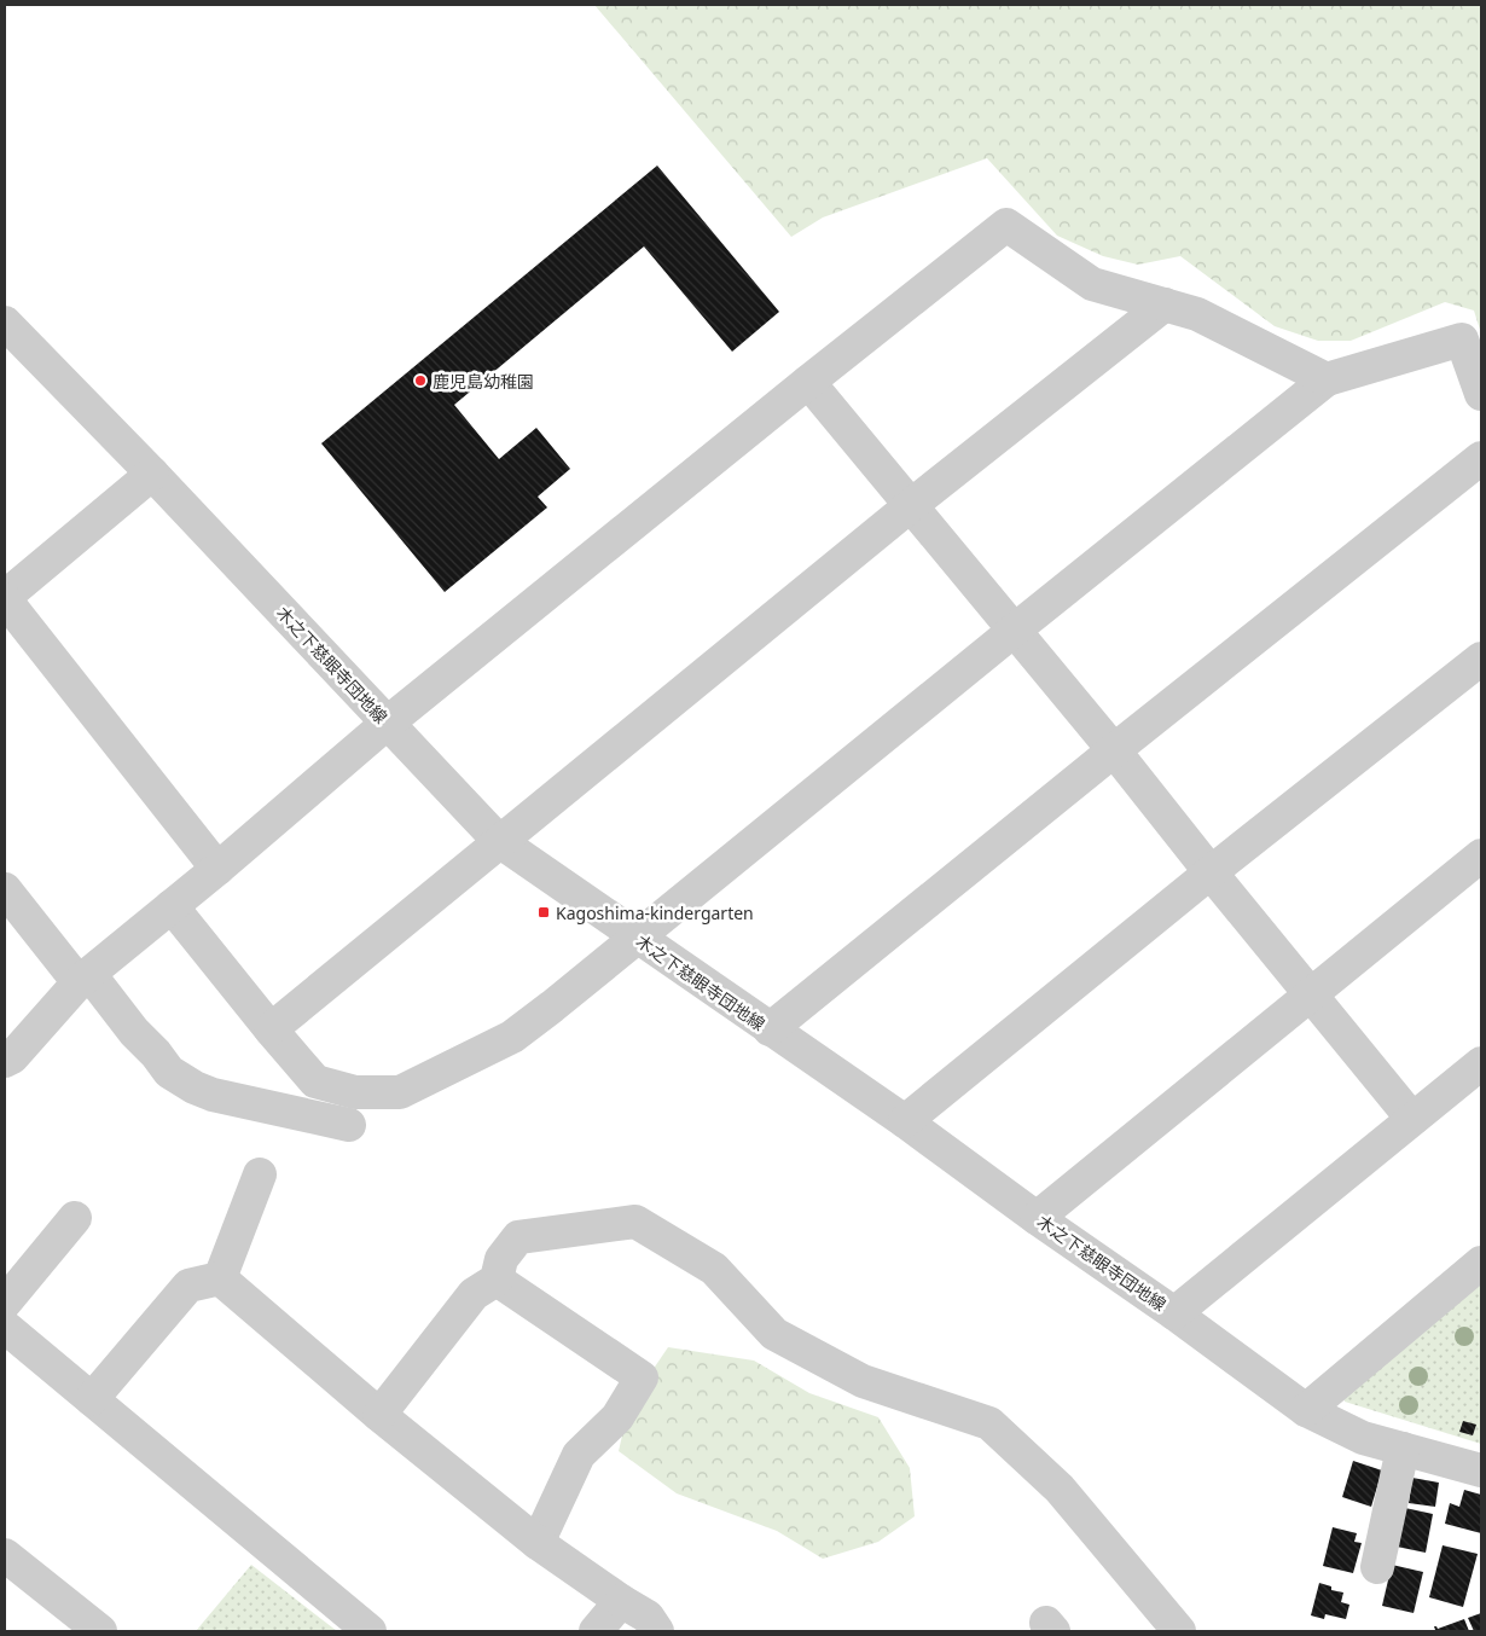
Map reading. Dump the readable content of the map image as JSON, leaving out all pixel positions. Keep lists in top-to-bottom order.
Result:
{
  "streets": {
    "street": ["木之下慈眼寺団地線"]
  },
  "places": {
    "other": ["鹿児島幼稚園"],
    "transit": ["Kagoshima-kindergarten"]
  }
}
